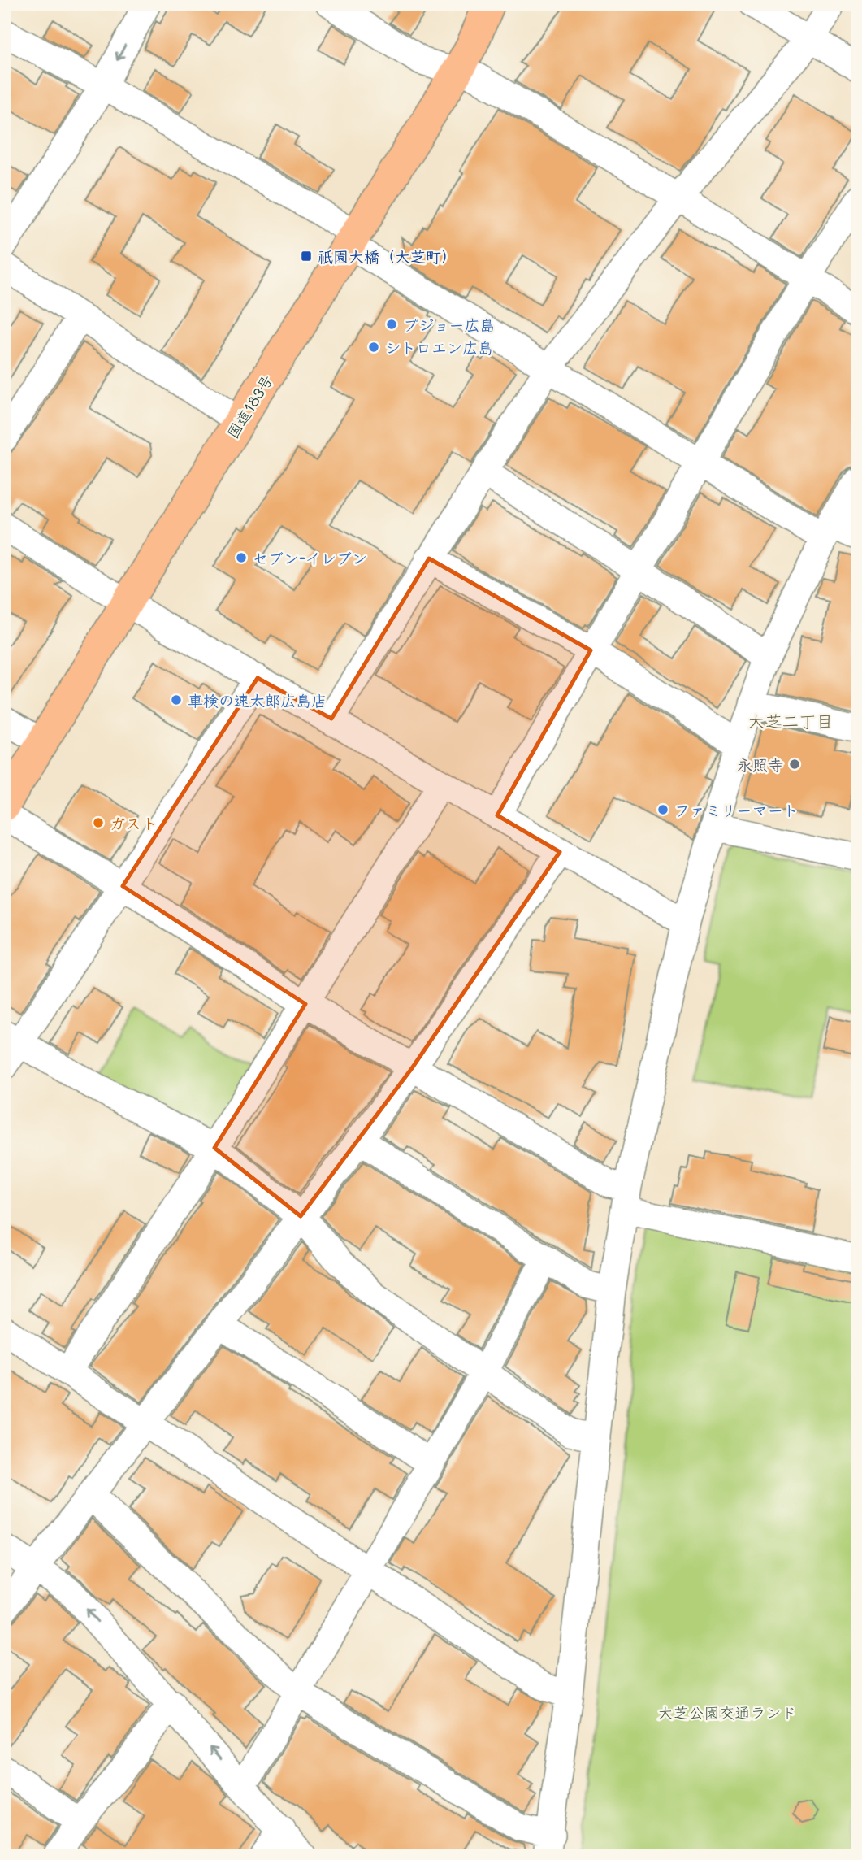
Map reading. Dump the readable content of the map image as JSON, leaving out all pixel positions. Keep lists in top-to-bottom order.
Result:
{
  "streets": {
    "highway": ["国道183号"]
  },
  "districts": ["大芝二丁目"],
  "parks": ["大芝公園交通ランド"],
  "places": {
    "transit": ["祇園大橋（大芝町）"],
    "other": [
      "プジョー広島",
      "シトロエン広島",
      "セブン-イレブン",
      "車検の速太郎広島店",
      "永照寺",
      "ファミリーマート",
      "ガスト"
    ]
  }
}
